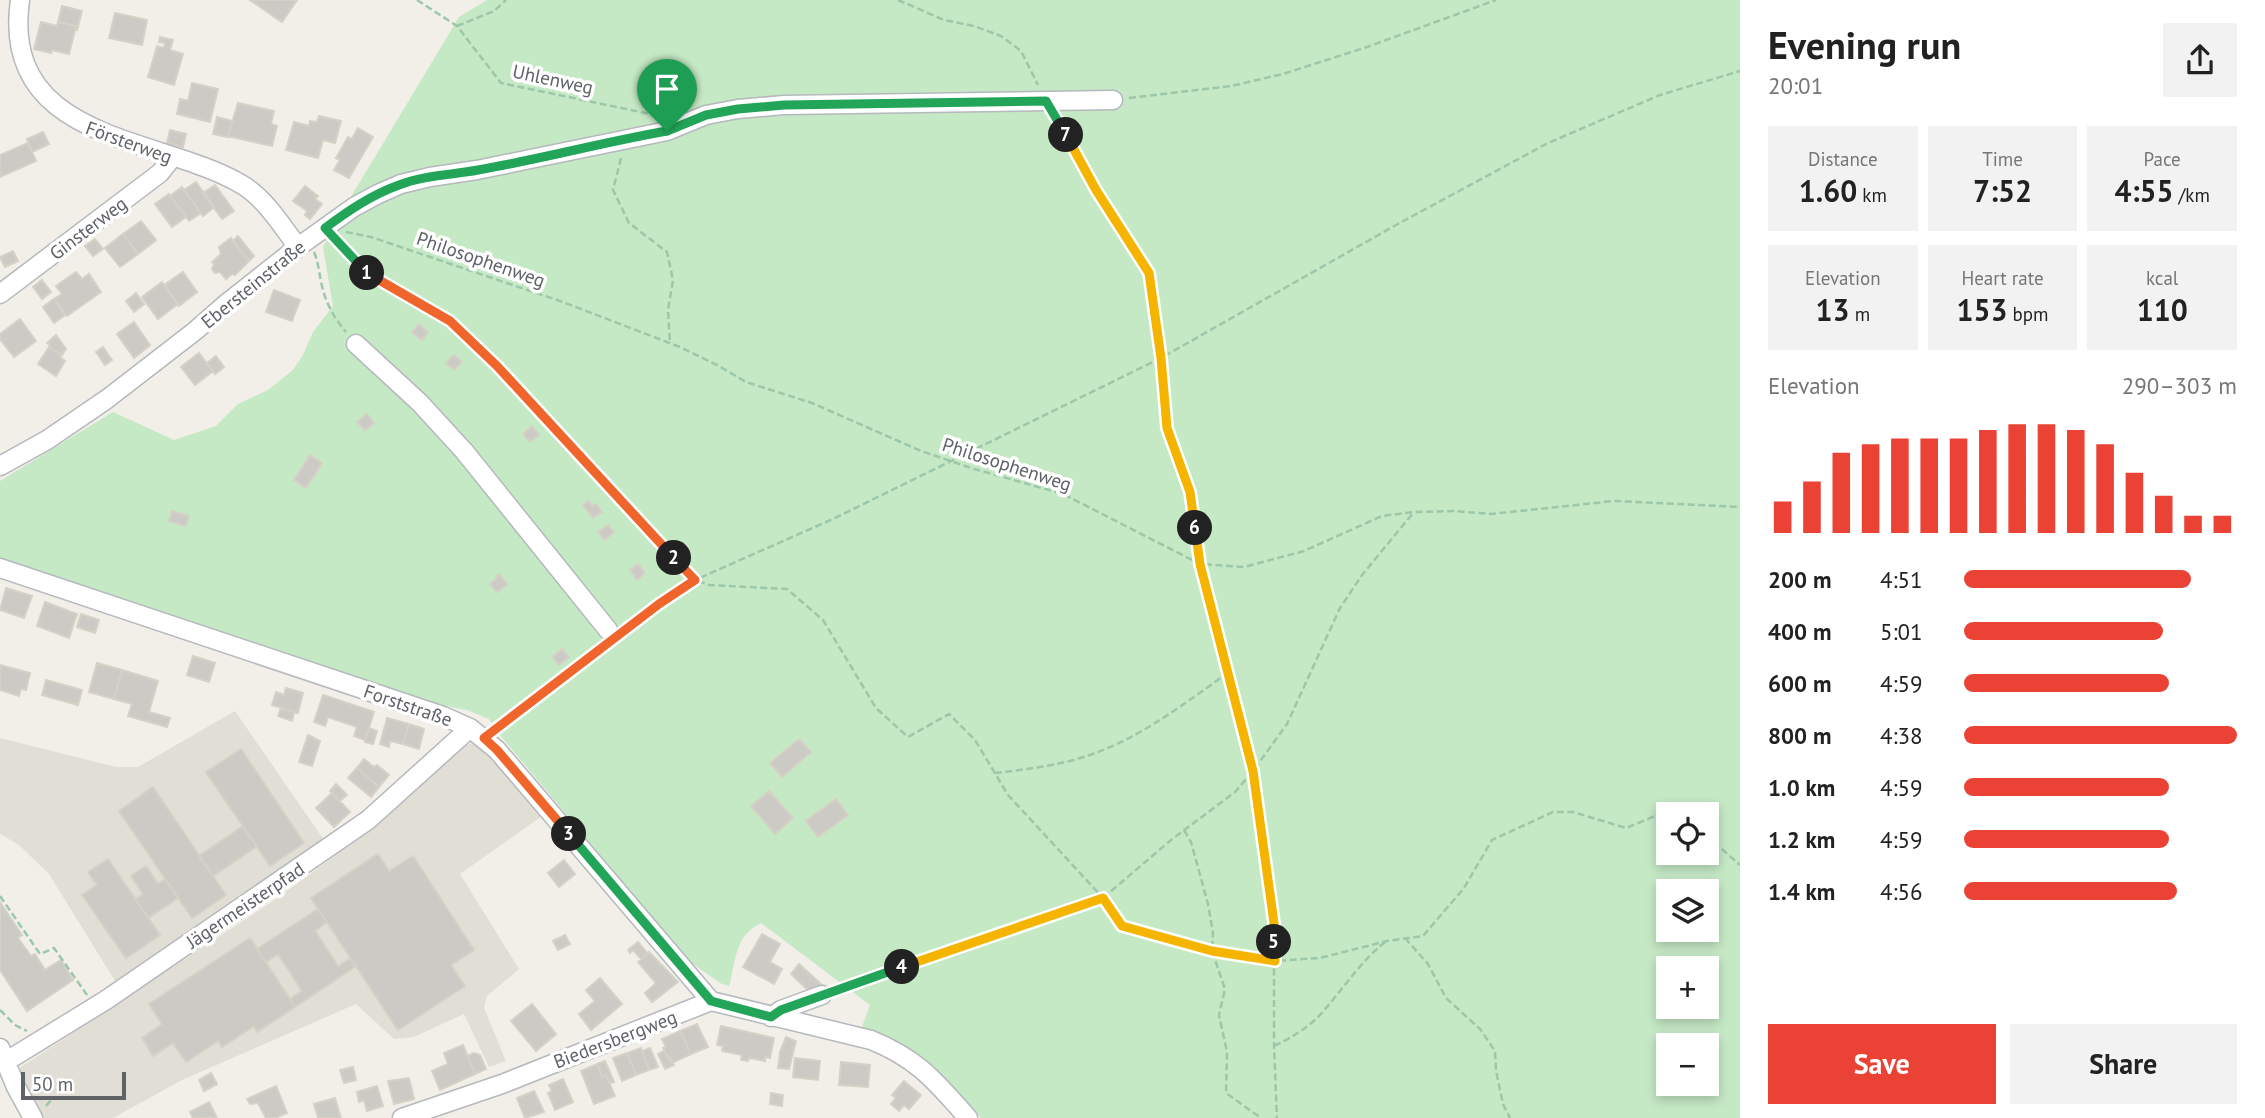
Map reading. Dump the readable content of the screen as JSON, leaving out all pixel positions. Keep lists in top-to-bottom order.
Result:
{
  "streets": {
    "street": [
      "Försterweg",
      "Ginsterweg",
      "Ebersteinstraße",
      "Forststraße",
      "Jägermeisterpfad",
      "Biedersbergweg"
    ],
    "path": ["Uhlenweg", "Philosophenweg"]
  },
  "crossings": [
    ["Uhlenweg", "Ebersteinstraße"],
    ["Försterweg", "Ginsterweg"],
    ["Försterweg", "Ebersteinstraße"],
    ["Philosophenweg", "Ebersteinstraße"],
    ["Forststraße", "Jägermeisterpfad"],
    ["Forststraße", "Biedersbergweg"]
  ],
  "scale_bar": "50 m",
  "page": {
    "heading": ["Evening run", "20:01"],
    "pins": [
      "7",
      "1",
      "6",
      "2",
      "3",
      "5",
      "4"
    ],
    "stats": [
      ["Distance", "1.60 km"],
      ["Time", "7:52"],
      ["Pace", "4:55 /km"],
      ["Elevation", "13 m"],
      ["Heart rate", "153 bpm"],
      ["kcal", "110"]
    ],
    "chart": ["Elevation", "290–303 m"],
    "list": [
      {
        "name": "200 m",
        "note": "4:51"
      },
      {
        "name": "400 m",
        "note": "5:01"
      },
      {
        "name": "600 m",
        "note": "4:59"
      },
      {
        "name": "800 m",
        "note": "4:38"
      },
      {
        "name": "1.0 km",
        "note": "4:59"
      },
      {
        "name": "1.2 km",
        "note": "4:59"
      },
      {
        "name": "1.4 km",
        "note": "4:56"
      }
    ],
    "map_buttons": ["+", "−"],
    "buttons": ["Save", "Share"],
    "scale": "50 m"
  }
}
